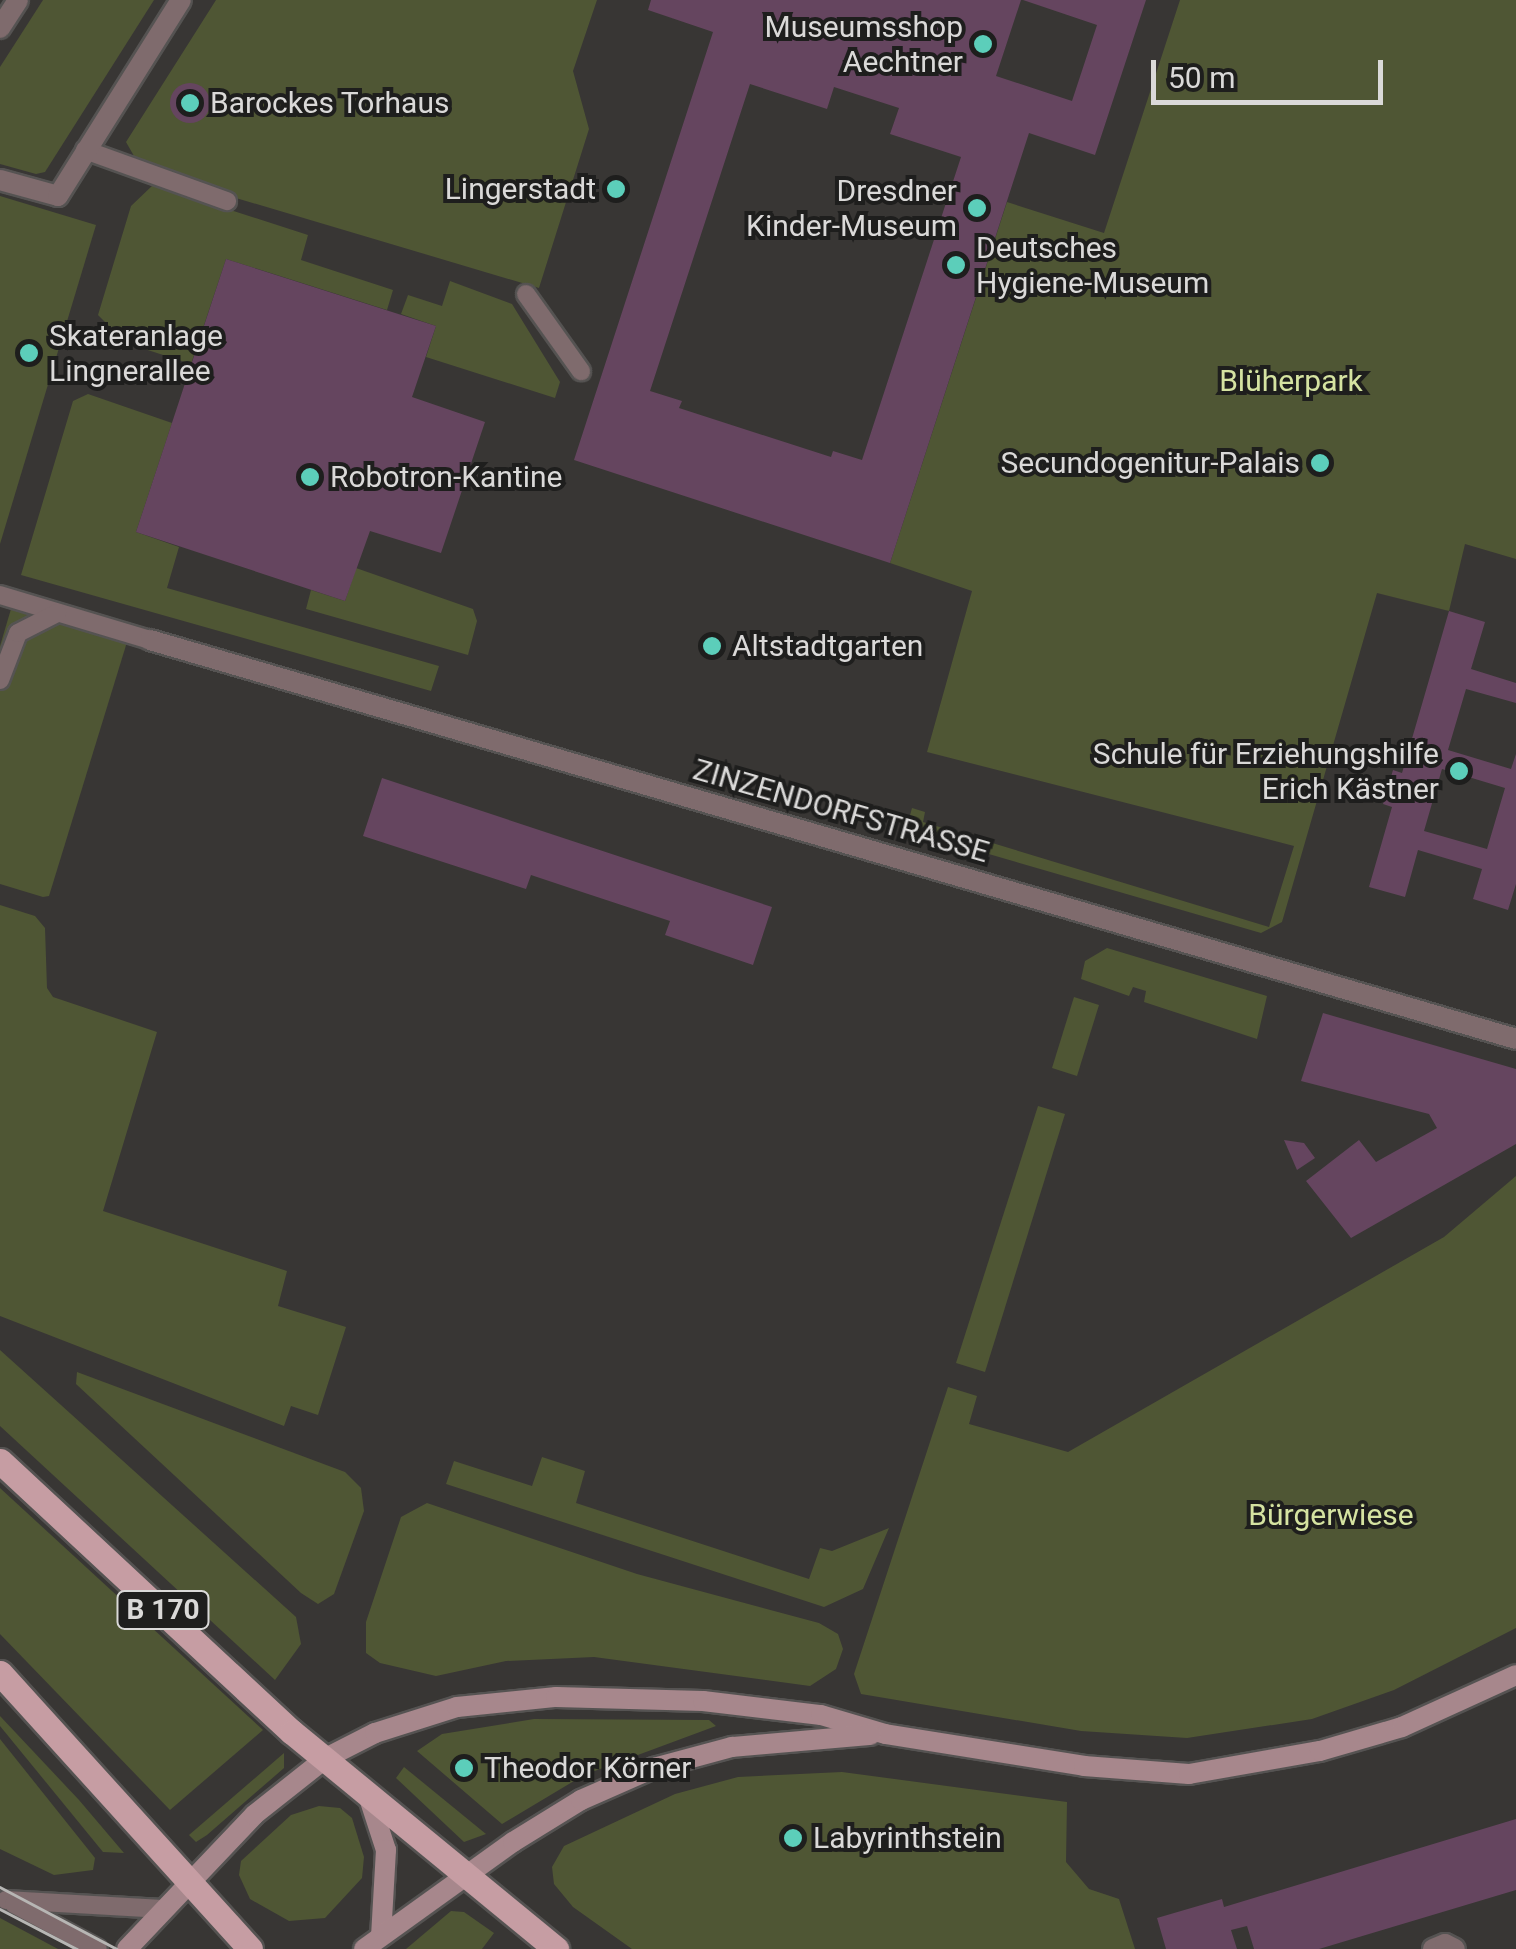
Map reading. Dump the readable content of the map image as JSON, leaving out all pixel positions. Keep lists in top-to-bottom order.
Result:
{
  "streets": {
    "main road": ["B 170"],
    "street": ["ZINZENDORFSTRASSE"]
  },
  "parks": ["Blüherpark", "Bürgerwiese"],
  "places": [
    "Museumsshop Aechtner",
    "Barockes Torhaus",
    "Lingerstadt",
    "Dresdner Kinder-Museum",
    "Deutsches Hygiene-Museum",
    "Skateranlage Lingnerallee",
    "Secundogenitur-Palais",
    "Robotron-Kantine",
    "Altstadtgarten",
    "Schule für Erziehungshilfe Erich Kästner",
    "Theodor Körner",
    "Labyrinthstein"
  ],
  "scale_bar": "50 m"
}
